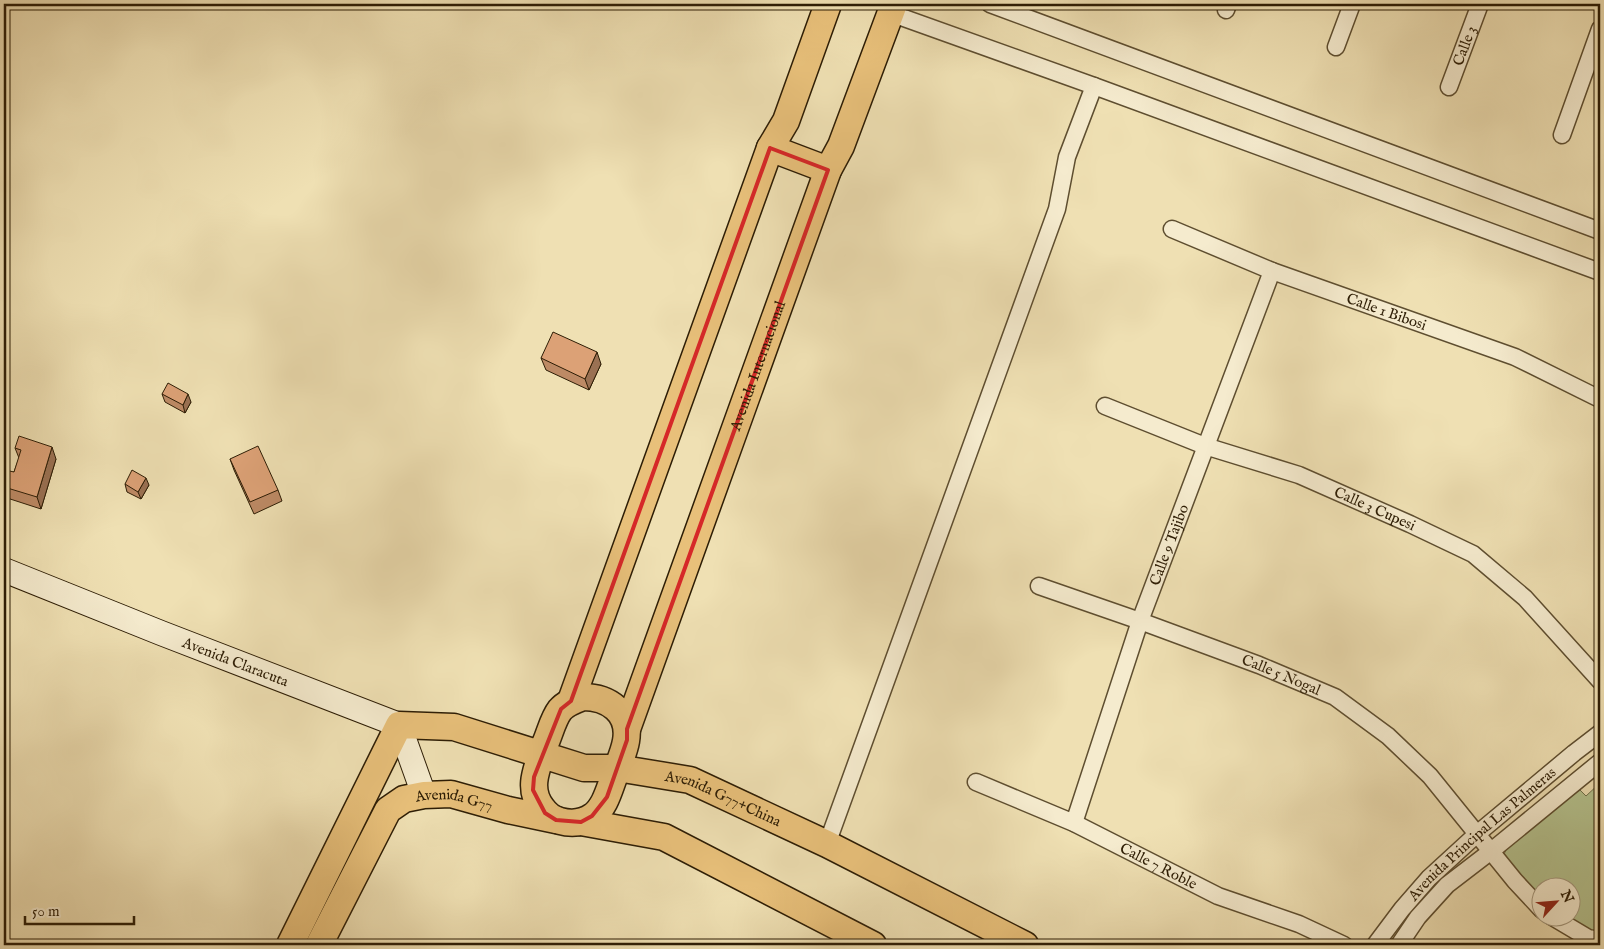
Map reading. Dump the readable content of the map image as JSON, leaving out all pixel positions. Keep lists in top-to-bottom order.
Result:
{
  "streets": {
    "main road": ["Avenida Internacional", "Avenida G77+China", "Avenida G77"],
    "street": [
      "Calle 3",
      "Calle 1 Bibosi",
      "Calle 3 Cupesi",
      "Calle 9 Tajibo",
      "Avenida Claracuta",
      "Calle 5 Nogal",
      "Avenida Principal Las Palmeras",
      "Calle 7 Roble"
    ]
  },
  "crossings": [
    ["Calle 1 Bibosi", "Calle 9 Tajibo"],
    ["Avenida Internacional", "Avenida G77+China"],
    ["Calle 3 Cupesi", "Calle 9 Tajibo"],
    ["Calle 9 Tajibo", "Calle 5 Nogal"],
    ["Calle 9 Tajibo", "Calle 7 Roble"],
    ["Avenida Claracuta", "Avenida G77+China"],
    ["Calle 5 Nogal", "Avenida Principal Las Palmeras"]
  ],
  "scale_bar": "50 m",
  "north": "top right"
}
